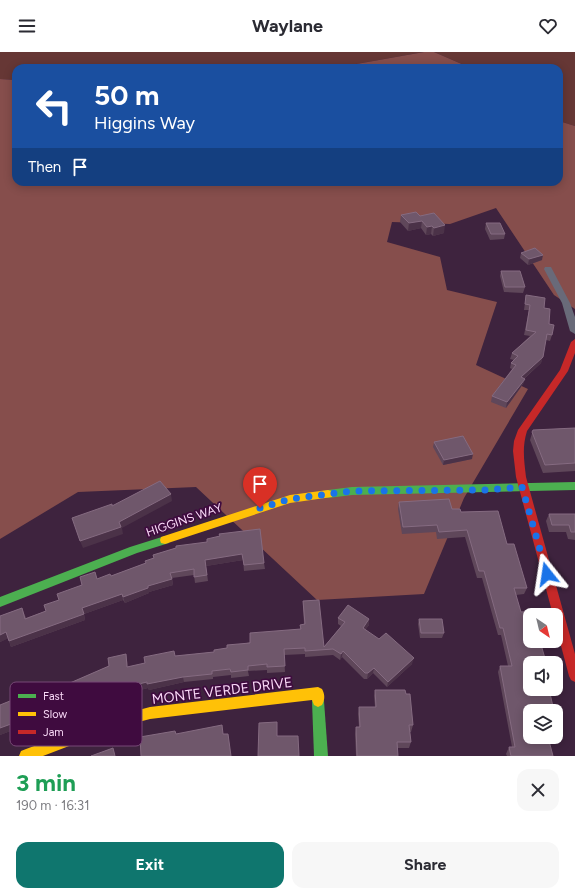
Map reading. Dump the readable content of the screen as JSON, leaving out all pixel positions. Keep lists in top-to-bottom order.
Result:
{
  "streets": {
    "street": ["HIGGINS WAY", "MONTE VERDE DRIVE"]
  },
  "legend": ["Fast", "Slow", "Jam"],
  "north": "bottom right",
  "page": {
    "header": "Waylane",
    "turn": ["50 m", "Higgins Way"],
    "then": "Then",
    "heading": ["3 min", "190 m · 16:31"],
    "buttons": ["Exit", "Share"]
  }
}
